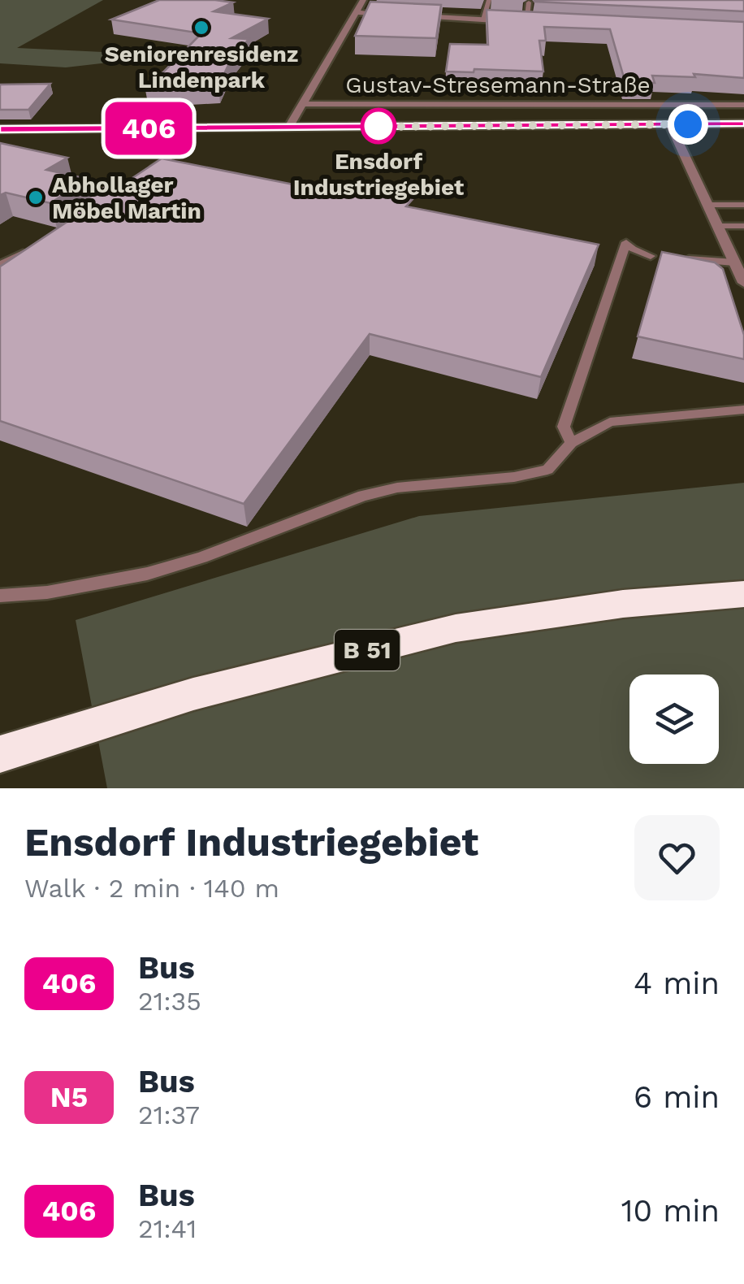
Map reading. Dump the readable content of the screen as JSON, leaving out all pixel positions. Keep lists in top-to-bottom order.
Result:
{
  "streets": {
    "highway": ["B 51"],
    "street": ["Gustav-Stresemann-Straße"]
  },
  "places": ["Seniorenresidenz Lindenpark", "Ensdorf Industriegebiet", "Abhollager Möbel Martin"],
  "lines": ["bus line 406"],
  "page": {
    "on_map": "406",
    "heading": ["Ensdorf Industriegebiet", "Walk · 2 min · 140 m"],
    "list": [
      {
        "mark": "406",
        "name": "Bus",
        "note": "21:35",
        "value": "4 min"
      },
      {
        "mark": "N5",
        "name": "Bus",
        "note": "21:37",
        "value": "6 min"
      },
      {
        "mark": "406",
        "name": "Bus",
        "note": "21:41",
        "value": "10 min"
      }
    ]
  }
}
